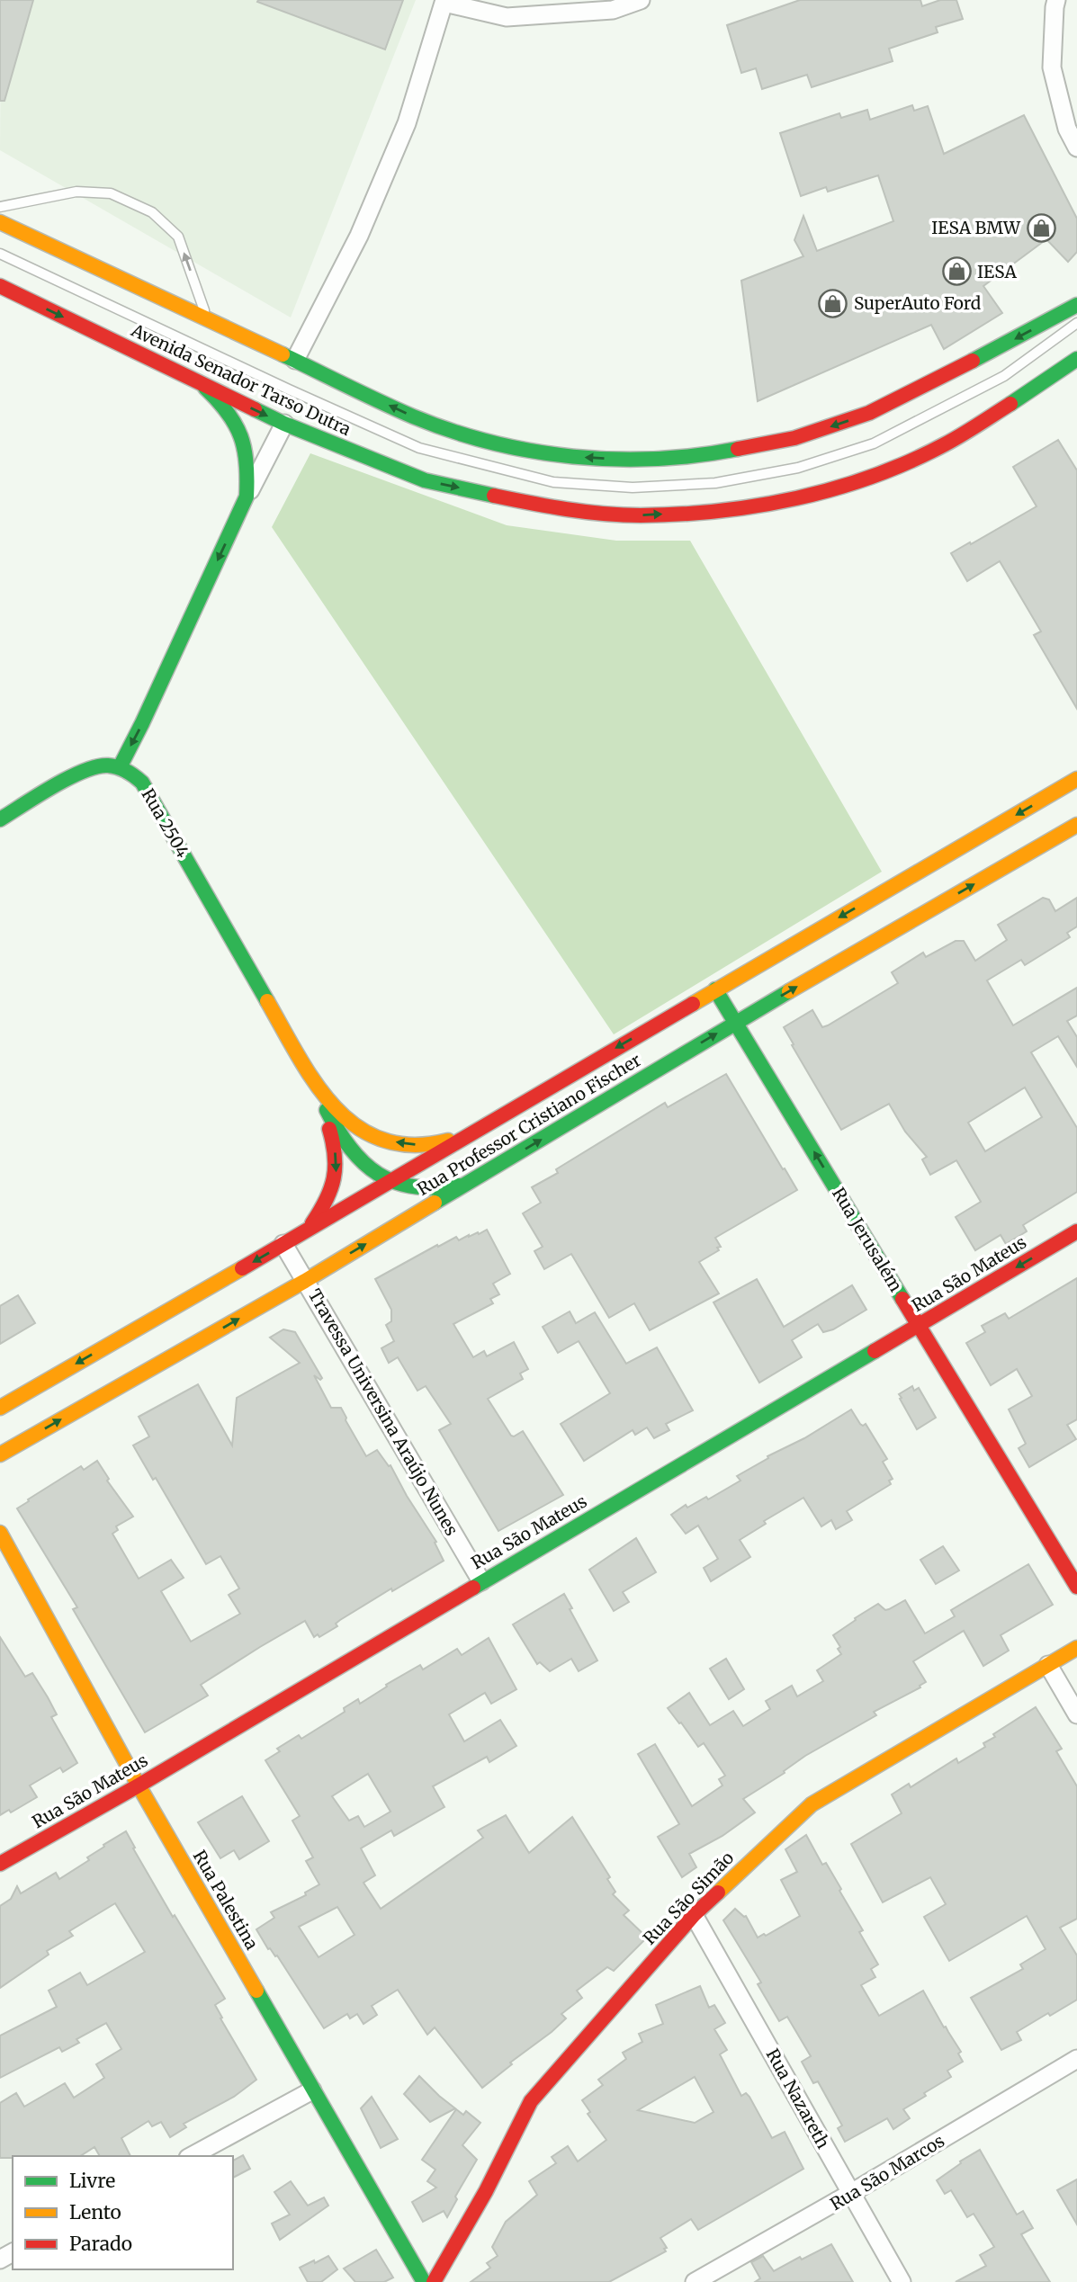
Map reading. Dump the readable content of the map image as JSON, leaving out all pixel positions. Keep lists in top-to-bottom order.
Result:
{
  "streets": {
    "main road": [
      "Avenida Senador Tarso Dutra",
      "Rua 2504",
      "Rua Professor Cristiano Fischer",
      "Rua Jerusalém",
      "Rua São Mateus",
      "Rua São Simão",
      "Rua Palestina"
    ],
    "street": ["Travessa Universina Araújo Nunes", "Rua Nazareth", "Rua São Marcos"]
  },
  "crossings": [
    ["Rua 2504", "Rua Professor Cristiano Fischer"],
    ["Rua Professor Cristiano Fischer", "Rua Jerusalém"],
    ["Rua Professor Cristiano Fischer", "Travessa Universina Araújo Nunes"],
    ["Rua Jerusalém", "Rua São Mateus"],
    ["Rua São Mateus", "Travessa Universina Araújo Nunes"],
    ["Rua São Mateus", "Rua Palestina"],
    ["Rua São Simão", "Rua Nazareth"],
    ["Rua Nazareth", "Rua São Marcos"]
  ],
  "one_way": ["Rua Jerusalém"],
  "places": {
    "shop": ["IESA BMW", "IESA", "SuperAuto Ford"]
  },
  "legend": ["Livre", "Lento", "Parado"]
}
